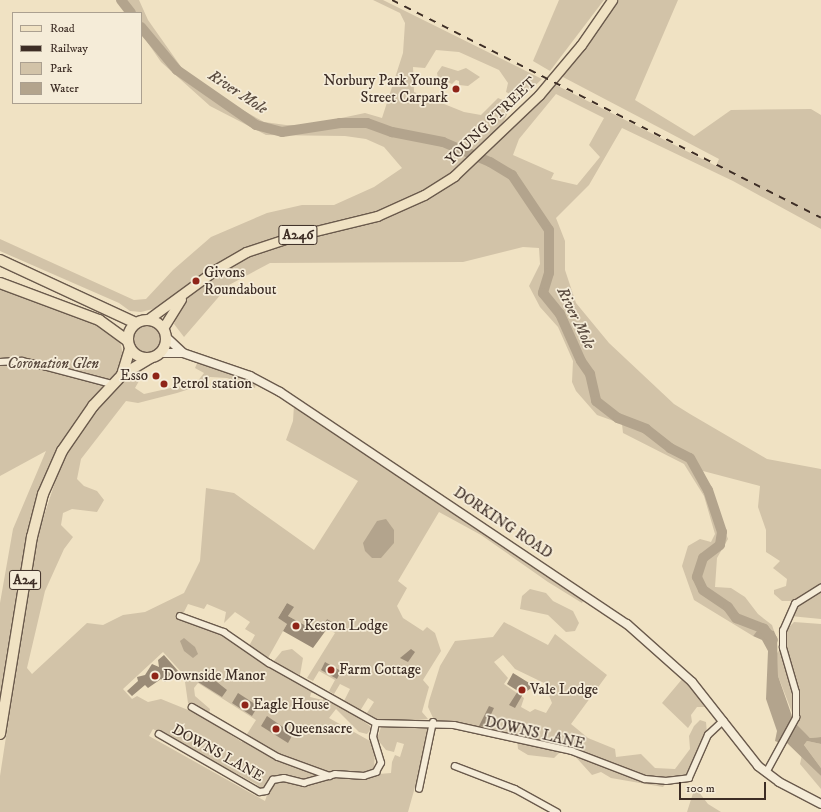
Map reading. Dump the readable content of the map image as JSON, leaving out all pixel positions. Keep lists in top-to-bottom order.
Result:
{
  "streets": {
    "highway": ["A24"],
    "main road": ["YOUNG STREET", "A246", "DORKING ROAD"],
    "street": ["DOWNS LANE"]
  },
  "crossings": [
    ["YOUNG STREET", "DORKING ROAD"],
    ["YOUNG STREET", "A24"],
    ["DORKING ROAD", "A24"],
    ["DORKING ROAD", "DOWNS LANE"]
  ],
  "water": ["River Mole"],
  "parks": ["Coronation Glen"],
  "places": [
    "Norbury Park Young Street Carpark",
    "Givons Roundabout",
    "Esso",
    "Petrol station",
    "Keston Lodge",
    "Farm Cottage",
    "Downside Manor",
    "Vale Lodge",
    "Eagle House",
    "Queensacre"
  ],
  "legend": [
    "Road",
    "Railway",
    "Park",
    "Water"
  ],
  "scale_bar": "100 m"
}
